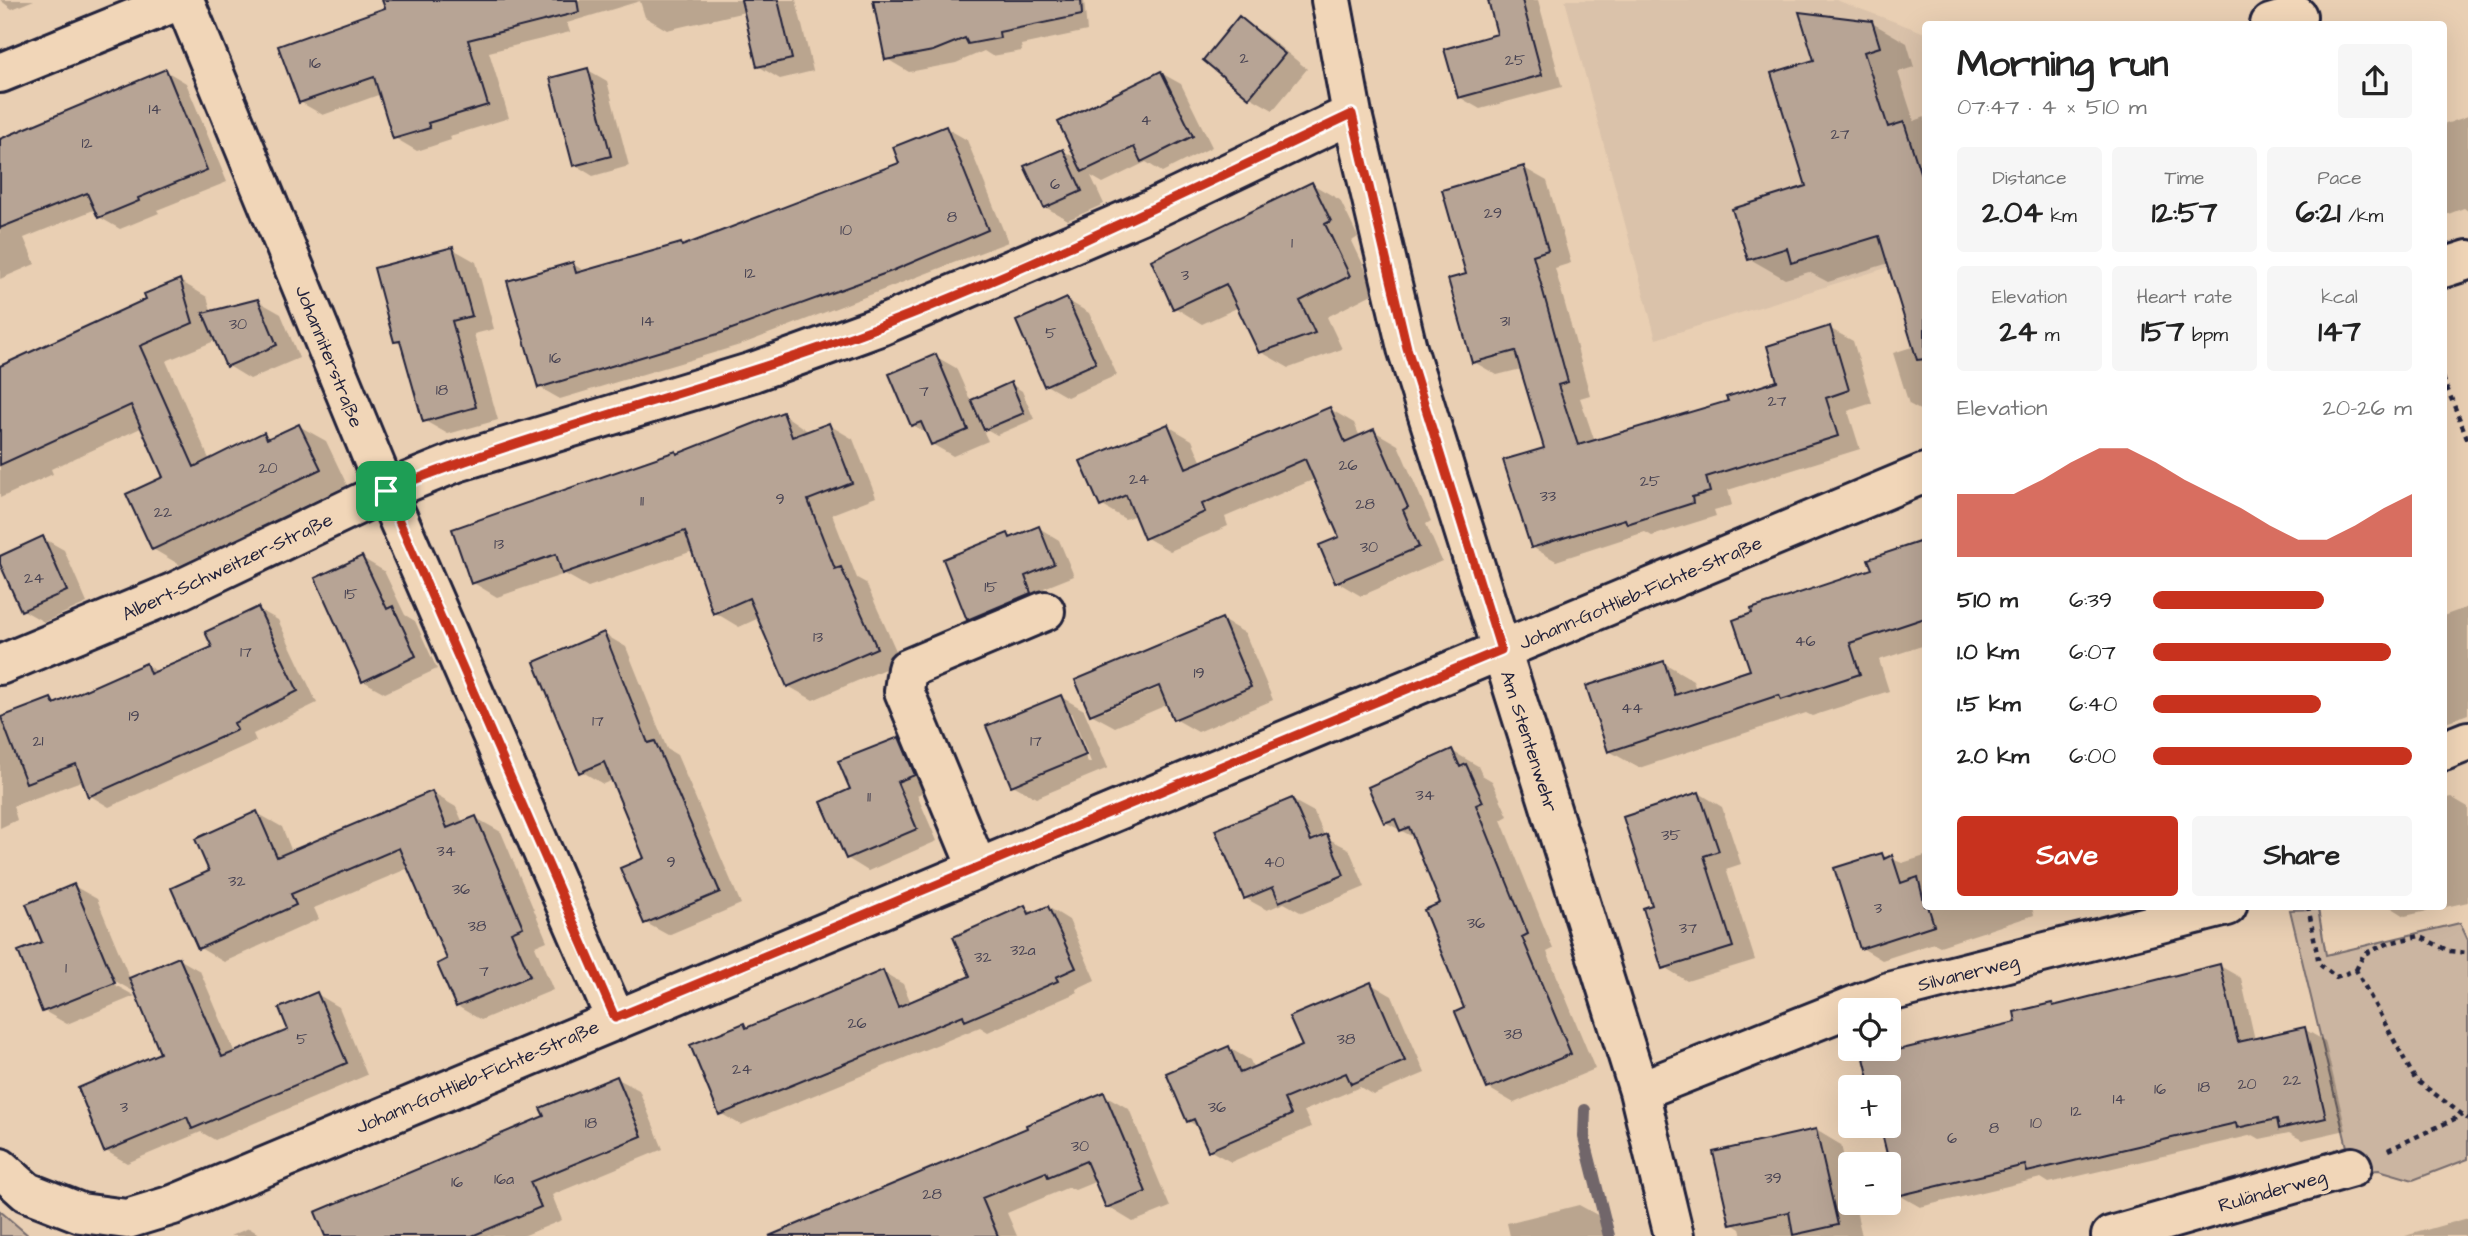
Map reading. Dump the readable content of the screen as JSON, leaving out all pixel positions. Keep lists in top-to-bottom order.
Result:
{
  "streets": {
    "street": [
      "Johanniterstraße",
      "Albert-Schweitzer-Straße",
      "Johann-Gottlieb-Fichte-Straße",
      "Am Stentenwehr",
      "Silvanerweg",
      "Ruländerweg"
    ]
  },
  "crossings": [
    ["Johanniterstraße", "Albert-Schweitzer-Straße"],
    ["Johanniterstraße", "Johann-Gottlieb-Fichte-Straße"],
    ["Albert-Schweitzer-Straße", "Am Stentenwehr"],
    ["Johann-Gottlieb-Fichte-Straße", "Am Stentenwehr"],
    ["Am Stentenwehr", "Silvanerweg"]
  ],
  "house_numbers": [
    "2",
    "25",
    "16",
    "14",
    "4",
    "27",
    "12",
    "6",
    "29",
    "8",
    "10",
    "1",
    "12",
    "3",
    "14",
    "31",
    "30",
    "5",
    "16",
    "18",
    "7",
    "27",
    "26",
    "20",
    "24",
    "25",
    "33",
    "9",
    "11",
    "28",
    "22",
    "13",
    "30",
    "24",
    "15",
    "15",
    "13",
    "46",
    "17",
    "19",
    "44",
    "19",
    "17",
    "21",
    "17",
    "34",
    "11",
    "35",
    "34",
    "9",
    "40",
    "32",
    "36",
    "3",
    "36",
    "38",
    "37",
    "32a",
    "32",
    "1",
    "7",
    "26",
    "38",
    "5",
    "38",
    "24",
    "22",
    "20",
    "18",
    "16",
    "14",
    "3",
    "36",
    "12",
    "18",
    "10",
    "8",
    "6",
    "30",
    "39",
    "16a",
    "16",
    "28"
  ],
  "page": {
    "heading": ["Morning run", "07:47 · 4 × 510 m"],
    "stats": [
      ["Distance", "2.04 km"],
      ["Time", "12:57"],
      ["Pace", "6:21 /km"],
      ["Elevation", "24 m"],
      ["Heart rate", "157 bpm"],
      ["kcal", "147"]
    ],
    "chart": ["Elevation", "20–26 m"],
    "list": [
      {
        "name": "510 m",
        "note": "6:39"
      },
      {
        "name": "1.0 km",
        "note": "6:07"
      },
      {
        "name": "1.5 km",
        "note": "6:40"
      },
      {
        "name": "2.0 km",
        "note": "6:00"
      }
    ],
    "buttons": ["Save", "Share"],
    "map_buttons": ["+", "−"]
  }
}
